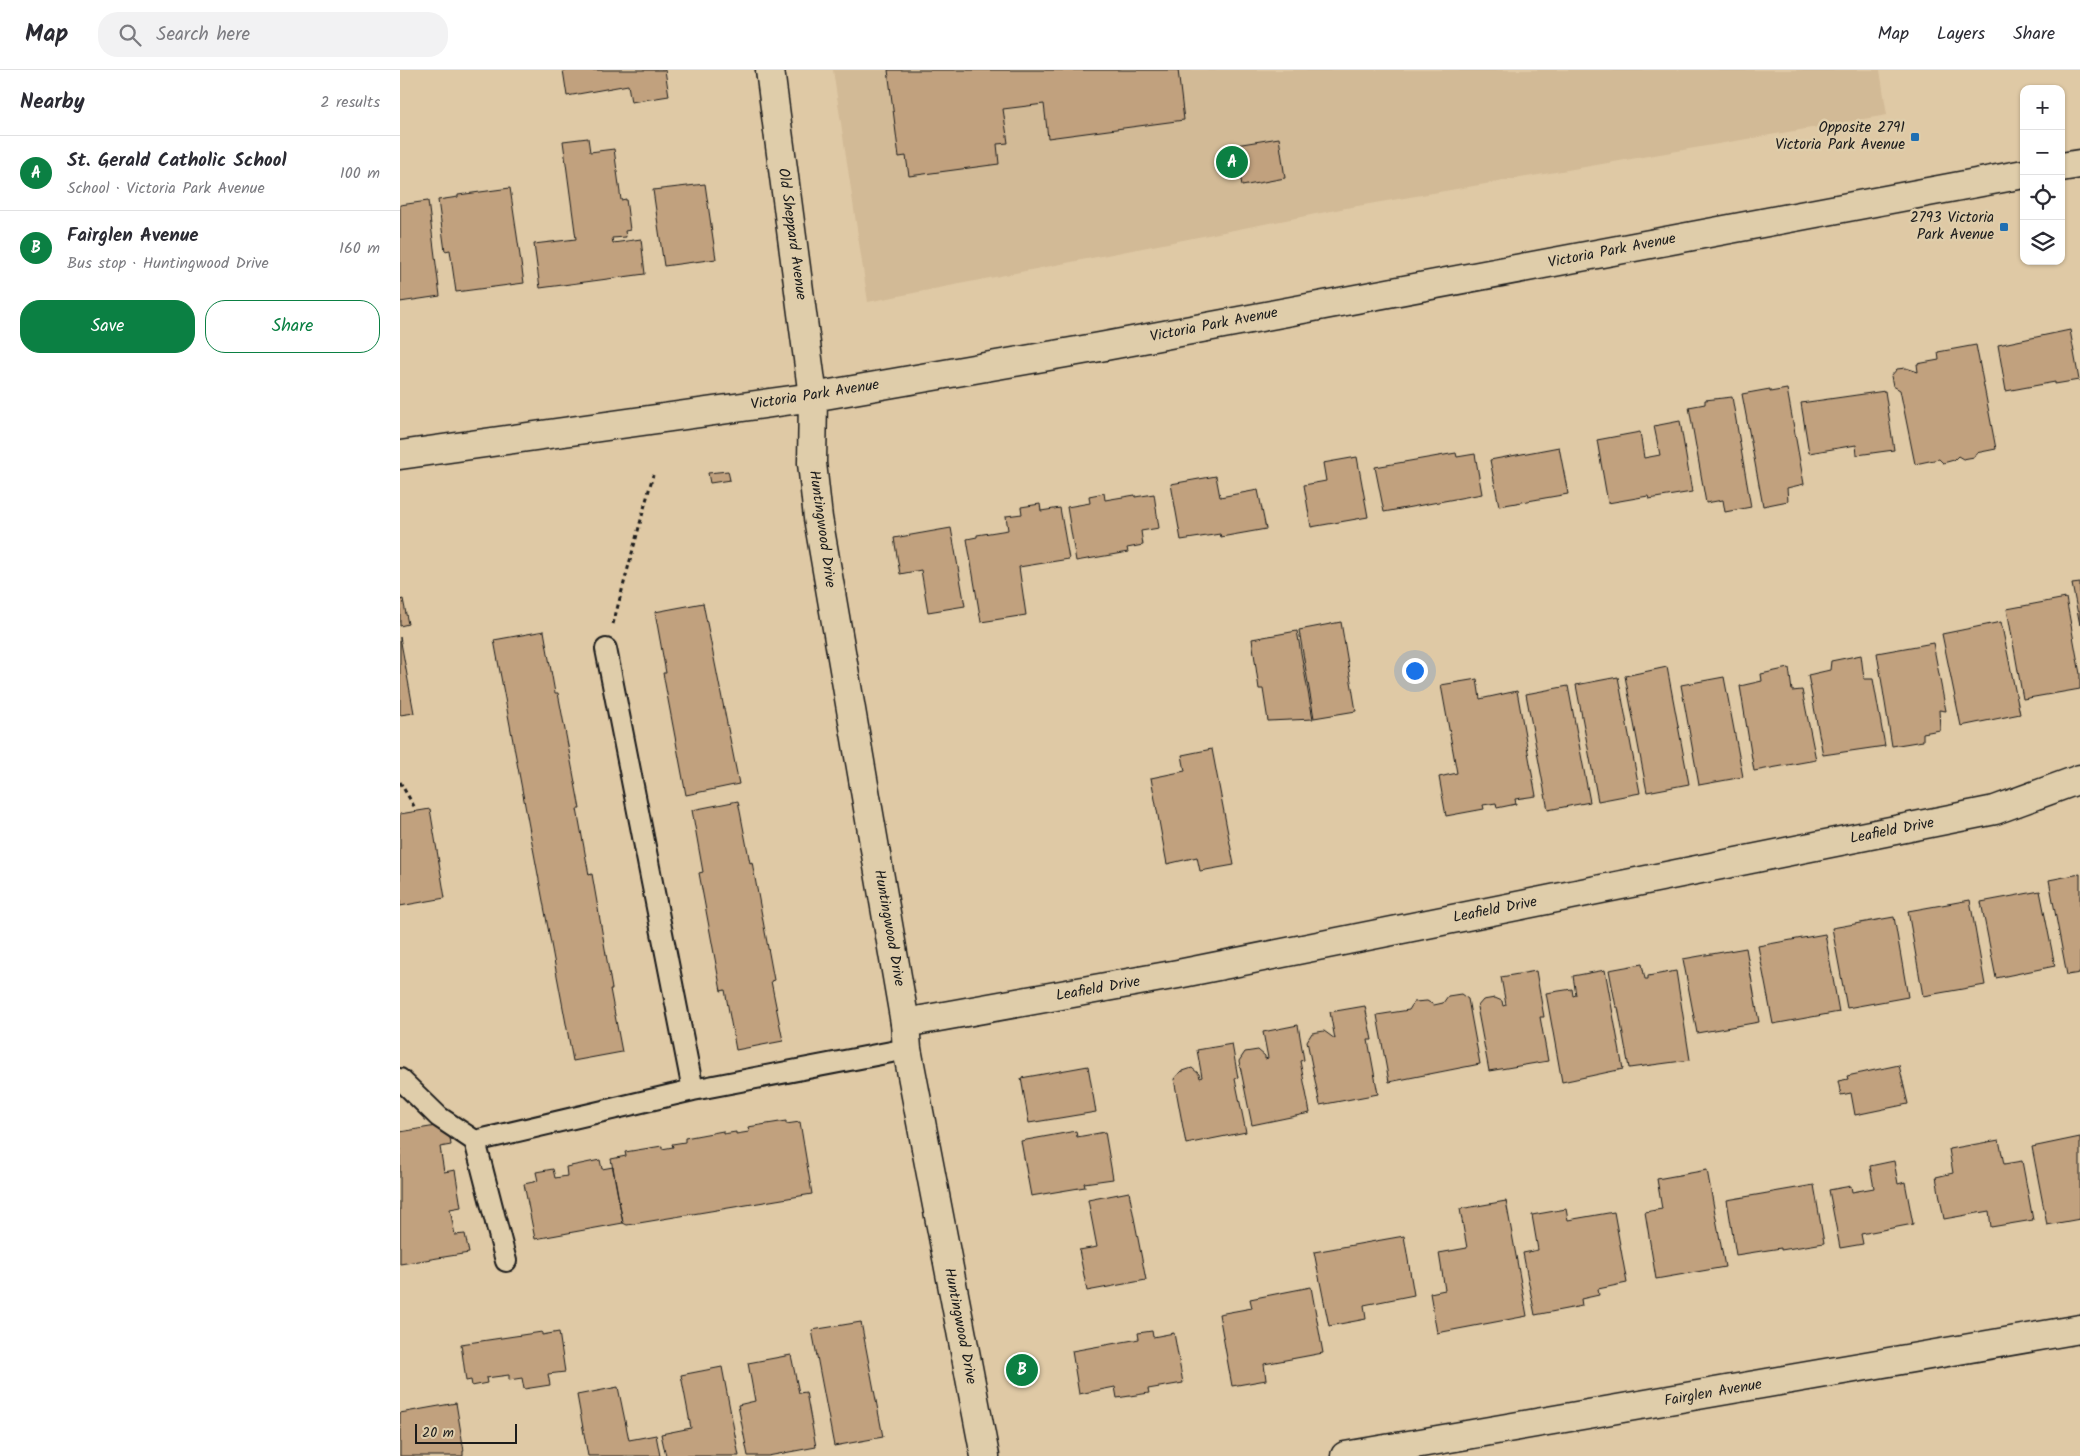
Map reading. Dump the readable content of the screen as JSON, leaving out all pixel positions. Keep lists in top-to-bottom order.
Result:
{
  "streets": {
    "street": [
      "Old Sheppard Avenue",
      "Victoria Park Avenue",
      "Huntingwood Drive",
      "Leafield Drive",
      "Fairglen Avenue"
    ]
  },
  "crossings": [
    ["Old Sheppard Avenue", "Victoria Park Avenue"],
    ["Old Sheppard Avenue", "Huntingwood Drive"],
    ["Victoria Park Avenue", "Huntingwood Drive"],
    ["Huntingwood Drive", "Leafield Drive"]
  ],
  "places": {
    "transit": ["Opposite 2791 Victoria Park Avenue", "2793 Victoria Park Avenue"]
  },
  "scale_bar": "20 m",
  "page": {
    "header": "Map",
    "search": "Search here",
    "nav": ["Map", "Layers", "Share"],
    "heading": ["Nearby", "2 results"],
    "map_buttons": ["+", "−"],
    "list": [
      {
        "mark": "A",
        "name": "St. Gerald Catholic School",
        "note": "School · Victoria Park Avenue",
        "value": "100 m"
      },
      {
        "mark": "B",
        "name": "Fairglen Avenue",
        "note": "Bus stop · Huntingwood Drive",
        "value": "160 m"
      }
    ],
    "pins": ["A", "B"],
    "buttons": ["Save", "Share"],
    "scale": "20 m"
  }
}
